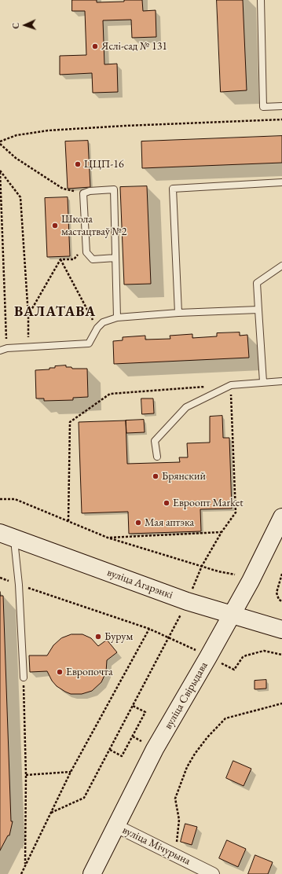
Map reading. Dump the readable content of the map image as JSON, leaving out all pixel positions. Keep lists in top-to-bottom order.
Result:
{
  "streets": {
    "main road": ["вуліца Агарэнкі", "вуліца Свірыдава"],
    "street": ["вуліца Мічурына"]
  },
  "crossings": [
    ["вуліца Агарэнкі", "вуліца Свірыдава"],
    ["вуліца Свірыдава", "вуліца Мічурына"]
  ],
  "districts": ["ВАЛАТАВА"],
  "places": [
    "Яслі-сад № 131",
    "ЦЦП-16",
    "Школа мастацтваў №2",
    "Брянский",
    "Евроопт Market",
    "Мая аптэка",
    "Бурум",
    "Европочта"
  ],
  "north": "left"
}
